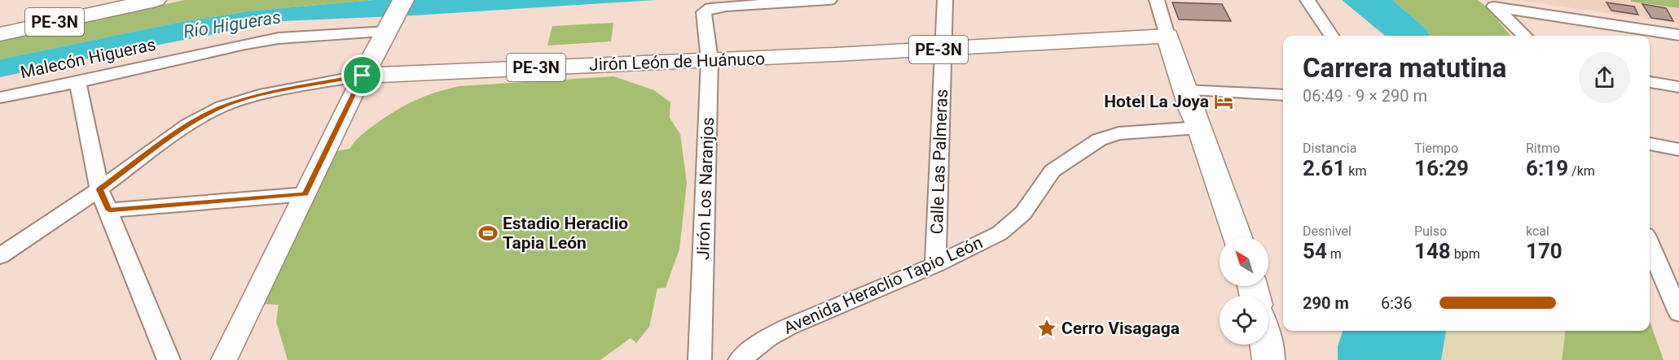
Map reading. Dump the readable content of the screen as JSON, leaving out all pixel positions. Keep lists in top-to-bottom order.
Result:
{
  "streets": {
    "highway": ["PE-3N", "Jirón León de Huánuco"],
    "street": [
      "Malecón Higueras",
      "Calle Las Palmeras",
      "Jirón Los Naranjos",
      "Avenida Heraclio Tapio León"
    ]
  },
  "crossings": [
    ["Jirón León de Huánuco", "Calle Las Palmeras"],
    ["Jirón León de Huánuco", "Jirón Los Naranjos"],
    ["Calle Las Palmeras", "Avenida Heraclio Tapio León"]
  ],
  "water": ["Río Higueras"],
  "places": {
    "hotel": ["Hotel La Joya"],
    "sports": ["Estadio Heraclio Tapia León"],
    "place": ["Cerro Visagaga"]
  },
  "north": "top left",
  "page": {
    "heading": ["Carrera matutina", "06:49 · 9 × 290 m"],
    "stats": [
      ["Distancia", "2.61 km"],
      ["Tiempo", "16:29"],
      ["Ritmo", "6:19 /km"],
      ["Desnivel", "54 m"],
      ["Pulso", "148 bpm"],
      ["kcal", "170"]
    ],
    "list": [
      {
        "name": "290 m",
        "note": "6:36"
      }
    ]
  }
}
